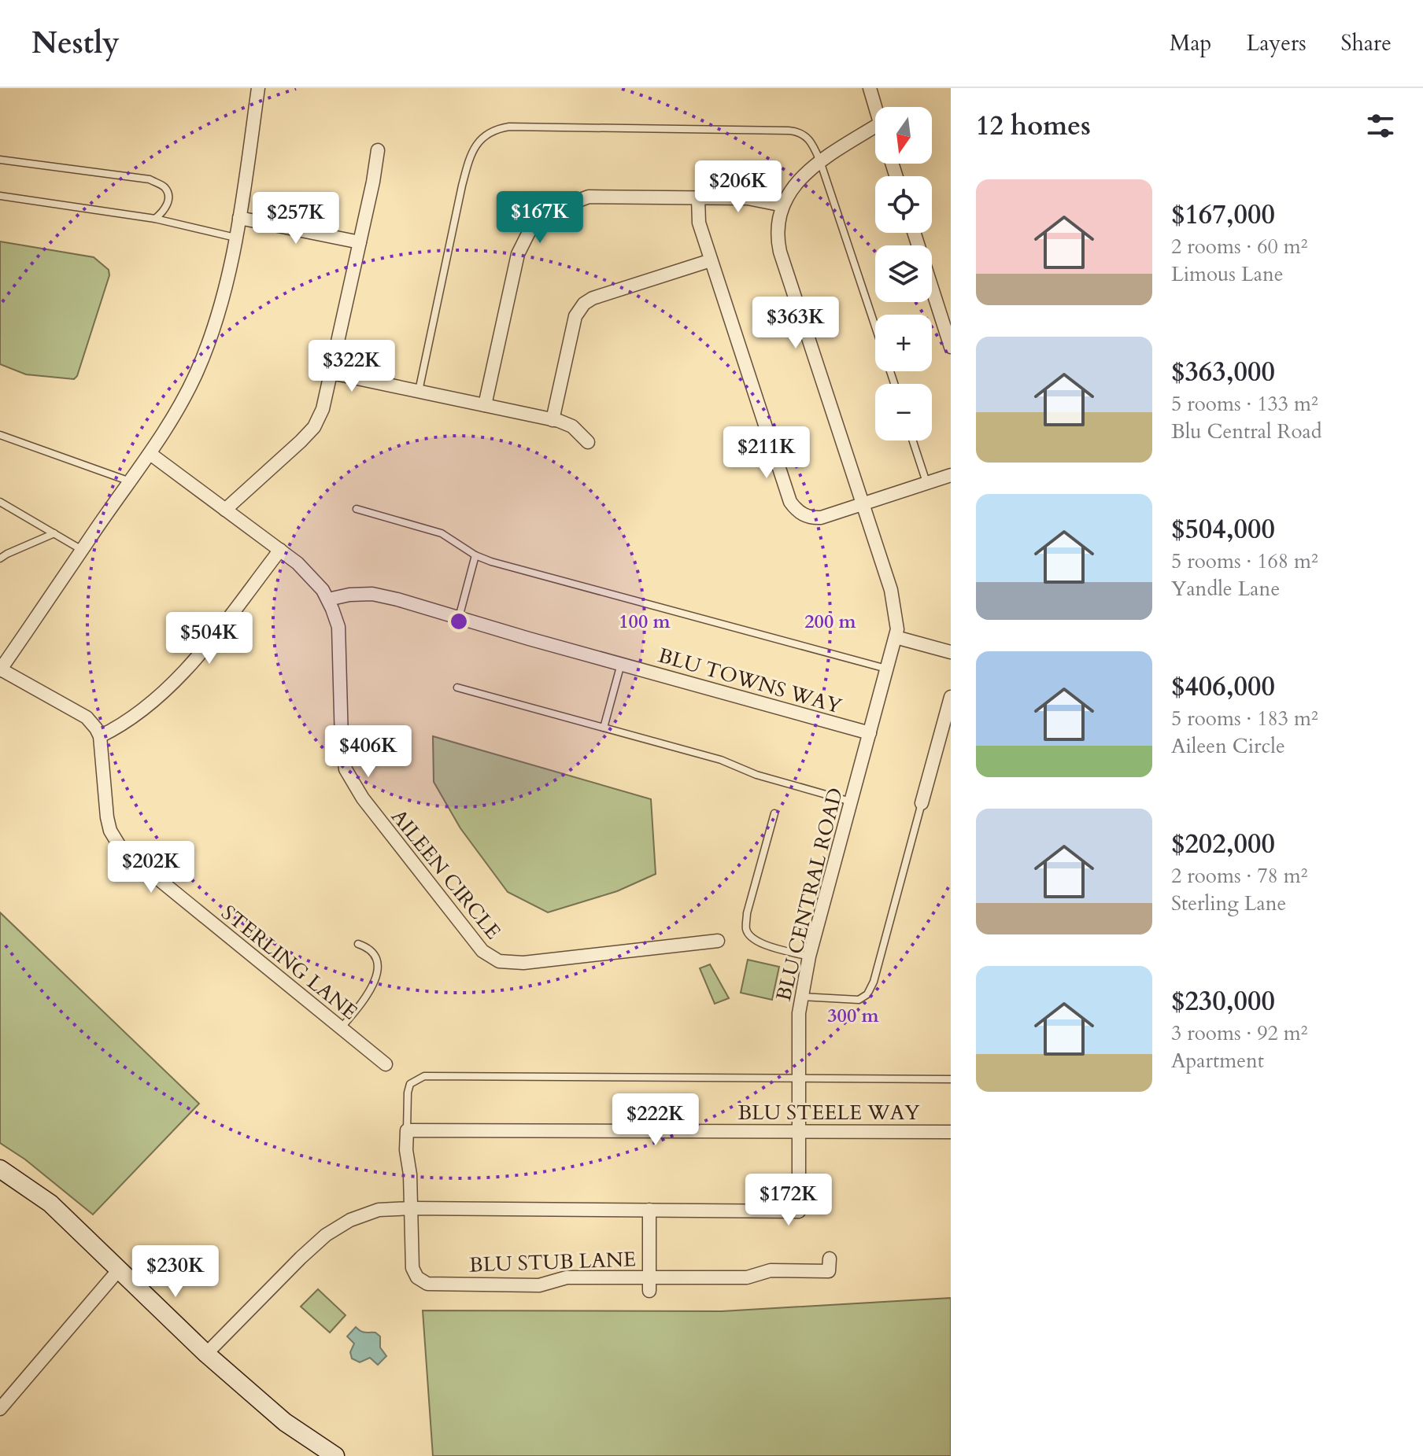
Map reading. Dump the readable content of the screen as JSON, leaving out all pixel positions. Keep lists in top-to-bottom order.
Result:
{
  "streets": {
    "street": [
      "BLU TOWNS WAY",
      "AILEEN CIRCLE",
      "BLU CENTRAL ROAD",
      "STERLING LANE",
      "BLU STEELE WAY",
      "BLU STUB LANE"
    ]
  },
  "crossings": [
    ["BLU TOWNS WAY", "AILEEN CIRCLE"],
    ["BLU TOWNS WAY", "BLU CENTRAL ROAD"],
    ["BLU CENTRAL ROAD", "BLU STEELE WAY"],
    ["BLU CENTRAL ROAD", "BLU STUB LANE"]
  ],
  "north": "bottom",
  "page": {
    "header": "Nestly",
    "nav": ["Map", "Layers", "Share"],
    "heading": "12 homes",
    "map_buttons": ["+", "−"],
    "price": [
      "$206K",
      "$167K",
      "$257K",
      "$363K",
      "$322K",
      "$211K",
      "$504K",
      "$406K",
      "$202K",
      "$222K",
      "$172K",
      "$230K"
    ],
    "list": [
      {
        "name": "$167,000",
        "note": "2 rooms · 60 m² · Limous Lane"
      },
      {
        "name": "$363,000",
        "note": "5 rooms · 133 m² · Blu Central Road"
      },
      {
        "name": "$504,000",
        "note": "5 rooms · 168 m² · Yandle Lane"
      },
      {
        "name": "$406,000",
        "note": "5 rooms · 183 m² · Aileen Circle"
      },
      {
        "name": "$202,000",
        "note": "2 rooms · 78 m² · Sterling Lane"
      },
      {
        "name": "$230,000",
        "note": "3 rooms · 92 m² · Apartment"
      }
    ]
  },
  "rings": ["100 m", "200 m", "300 m"]
}
